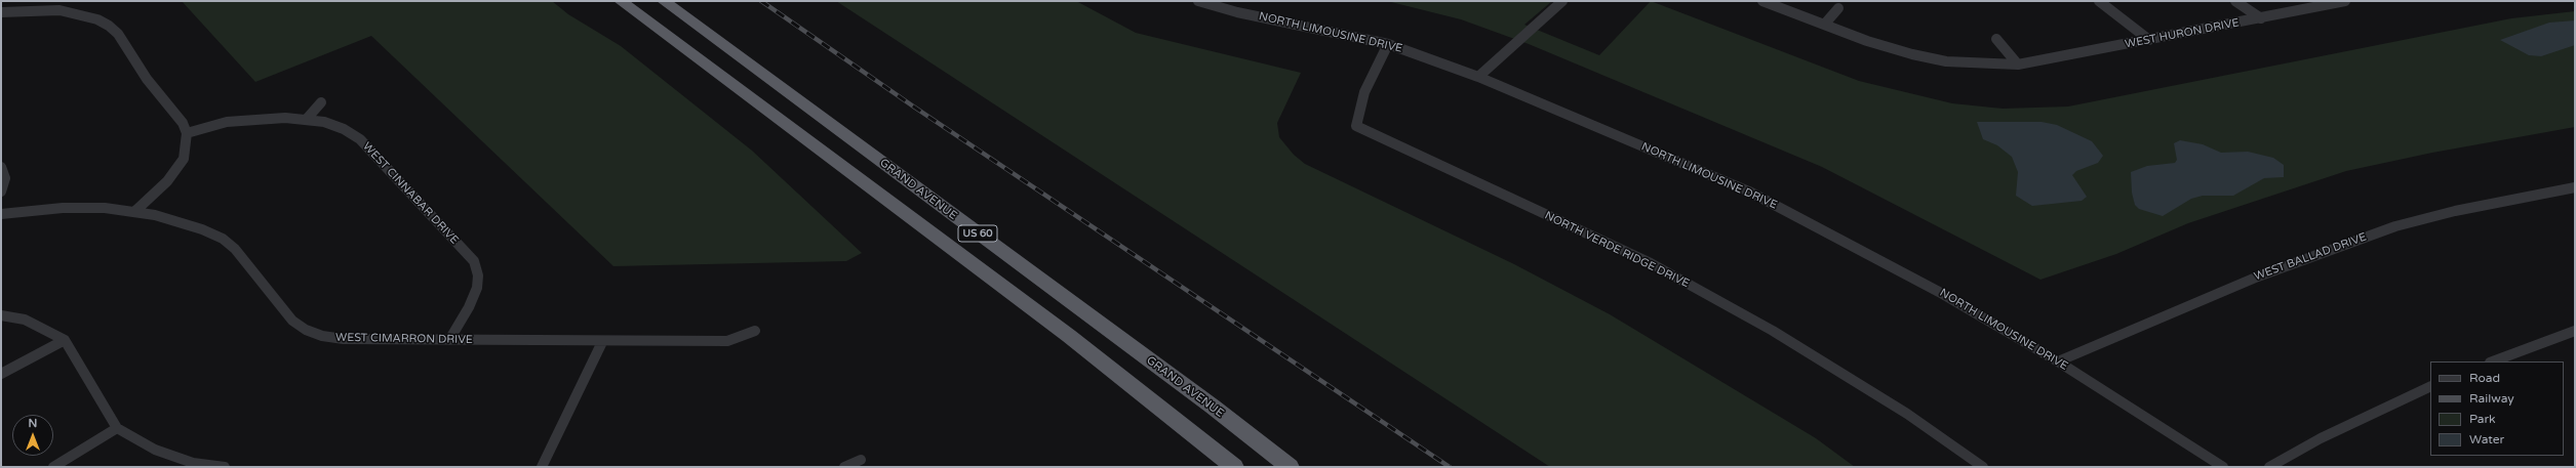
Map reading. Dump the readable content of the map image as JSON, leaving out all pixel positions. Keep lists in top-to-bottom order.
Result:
{
  "streets": {
    "highway": ["GRAND AVENUE", "US 60"],
    "street": [
      "NORTH LIMOUSINE DRIVE",
      "WEST HURON DRIVE",
      "WEST CINNABAR DRIVE",
      "NORTH VERDE RIDGE DRIVE",
      "WEST BALLAD DRIVE",
      "WEST CIMARRON DRIVE"
    ]
  },
  "crossings": [
    ["NORTH LIMOUSINE DRIVE", "NORTH VERDE RIDGE DRIVE"],
    ["NORTH LIMOUSINE DRIVE", "WEST BALLAD DRIVE"],
    ["WEST CINNABAR DRIVE", "WEST CIMARRON DRIVE"]
  ],
  "legend": [
    "Road",
    "Railway",
    "Park",
    "Water"
  ],
  "north": "top"
}
